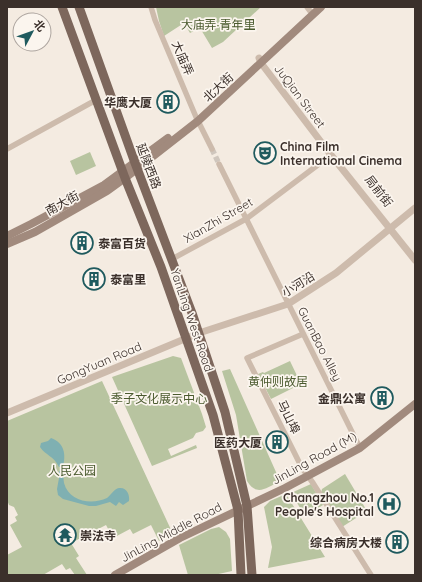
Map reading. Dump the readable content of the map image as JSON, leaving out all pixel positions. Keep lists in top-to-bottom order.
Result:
{
  "streets": {
    "main road": [
      "北大街",
      "延陵西路",
      "南大街",
      "YanLing West Road",
      "JinLing Road (M)",
      "JinLing Middle Road"
    ],
    "street": [
      "大庙弄",
      "JuQian Street",
      "局前街",
      "XianZhi Street",
      "小河沿",
      "GuanBao Alley",
      "GongYuan Road",
      "马山埠"
    ]
  },
  "crossings": [
    ["大庙弄", "北大街"],
    ["北大街", "JuQian Street"],
    ["北大街", "延陵西路"],
    ["北大街", "局前街"],
    ["北大街", "南大街"],
    ["北大街", "YanLing West Road"],
    ["JuQian Street", "局前街"],
    ["JuQian Street", "XianZhi Street"],
    ["JuQian Street", "小河沿"],
    ["延陵西路", "XianZhi Street"],
    ["延陵西路", "小河沿"],
    ["延陵西路", "YanLing West Road"],
    ["延陵西路", "GongYuan Road"],
    ["局前街", "小河沿"],
    ["南大街", "YanLing West Road"],
    ["XianZhi Street", "GuanBao Alley"],
    ["小河沿", "YanLing West Road"],
    ["小河沿", "GuanBao Alley"],
    ["小河沿", "GongYuan Road"],
    ["YanLing West Road", "GongYuan Road"],
    ["YanLing West Road", "JinLing Road (M)"],
    ["YanLing West Road", "JinLing Middle Road"],
    ["GuanBao Alley", "马山埠"],
    ["GuanBao Alley", "JinLing Road (M)"],
    ["马山埠", "JinLing Road (M)"],
    ["JinLing Road (M)", "JinLing Middle Road"]
  ],
  "parks": [
    "大庙弄·青年里",
    "黄仲则故居",
    "季子文化展示中心",
    "人民公园"
  ],
  "places": {
    "building": [
      "华鹰大厦",
      "泰富百货",
      "泰富里",
      "金鼎公寓",
      "医药大厦",
      "综合病房大楼"
    ],
    "theatre": ["China Film International Cinema"],
    "hospital": ["Changzhou No.1 People's Hospital"],
    "temple": ["崇法寺"]
  },
  "north": "top right"
}
